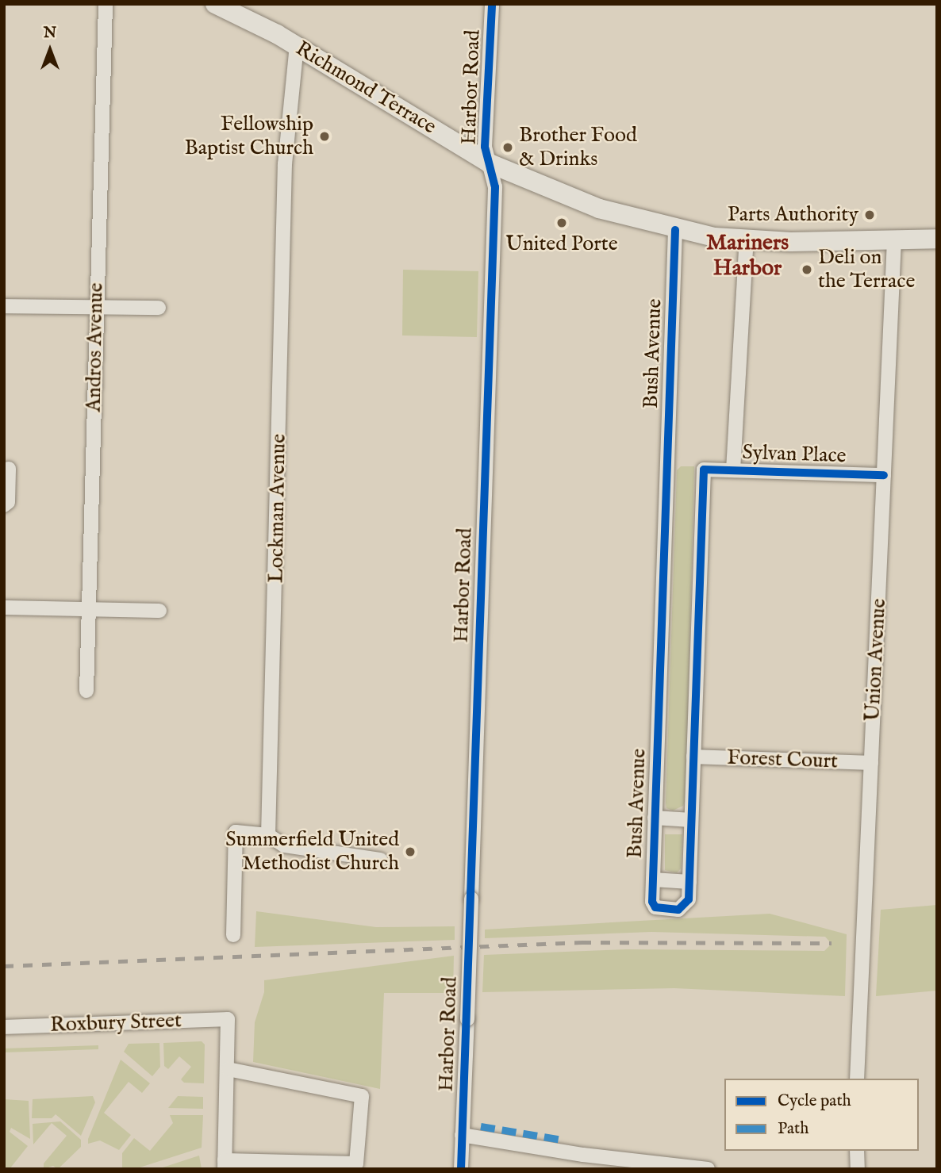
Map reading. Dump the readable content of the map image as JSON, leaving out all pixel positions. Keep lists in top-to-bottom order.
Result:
{
  "streets": {
    "main road": ["Richmond Terrace"],
    "street": [
      "Harbor Road",
      "Andros Avenue",
      "Bush Avenue",
      "Sylvan Place",
      "Lockman Avenue",
      "Union Avenue",
      "Forest Court",
      "Roxbury Street"
    ]
  },
  "crossings": [
    ["Harbor Road", "Richmond Terrace"],
    ["Richmond Terrace", "Bush Avenue"],
    ["Richmond Terrace", "Lockman Avenue"],
    ["Richmond Terrace", "Union Avenue"],
    ["Bush Avenue", "Sylvan Place"],
    ["Bush Avenue", "Forest Court"],
    ["Sylvan Place", "Union Avenue"],
    ["Union Avenue", "Forest Court"]
  ],
  "districts": ["Mariners Harbor"],
  "places": [
    "Fellowship Baptist Church",
    "Brother Food & Drinks",
    "Parts Authority",
    "United Porte",
    "Deli on the Terrace",
    "Summerfield United Methodist Church"
  ],
  "legend": ["Cycle path", "Path"],
  "north": "top"
}
